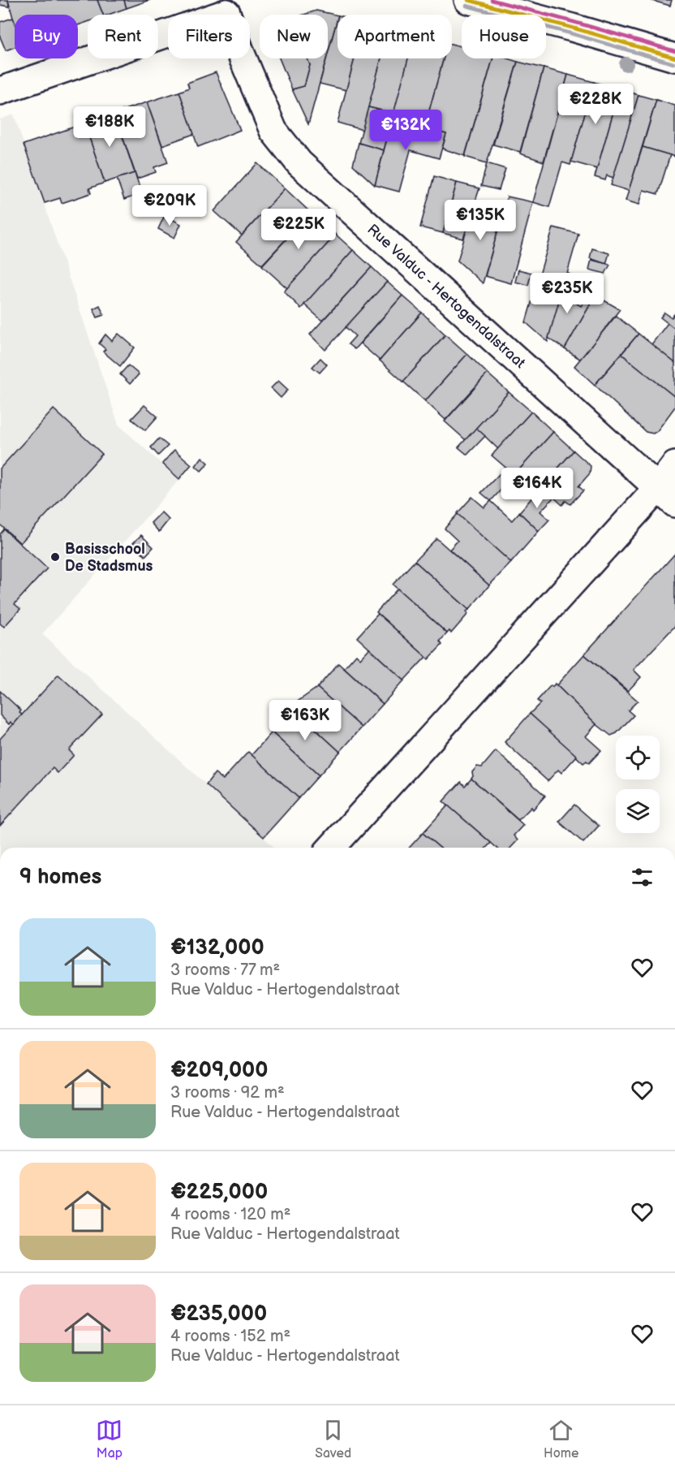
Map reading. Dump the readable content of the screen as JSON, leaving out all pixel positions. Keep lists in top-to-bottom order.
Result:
{
  "streets": {
    "street": ["Rue Valduc - Hertogendalstraat"]
  },
  "places": ["Basisschool De Stadsmus"],
  "page": {
    "chip": [
      "Buy",
      "Rent",
      "Filters",
      "New",
      "Apartment",
      "House"
    ],
    "price": [
      "€228K",
      "€188K",
      "€132K",
      "€209K",
      "€135K",
      "€225K",
      "€235K",
      "€164K",
      "€163K"
    ],
    "heading": "9 homes",
    "list": [
      {
        "name": "€132,000",
        "note": "3 rooms · 77 m² · Rue Valduc - Hertogendalstraat"
      },
      {
        "name": "€209,000",
        "note": "3 rooms · 92 m² · Rue Valduc - Hertogendalstraat"
      },
      {
        "name": "€225,000",
        "note": "4 rooms · 120 m² · Rue Valduc - Hertogendalstraat"
      },
      {
        "name": "€235,000",
        "note": "4 rooms · 152 m² · Rue Valduc - Hertogendalstraat"
      }
    ],
    "tabs": ["Map", "Saved", "Home"]
  }
}
